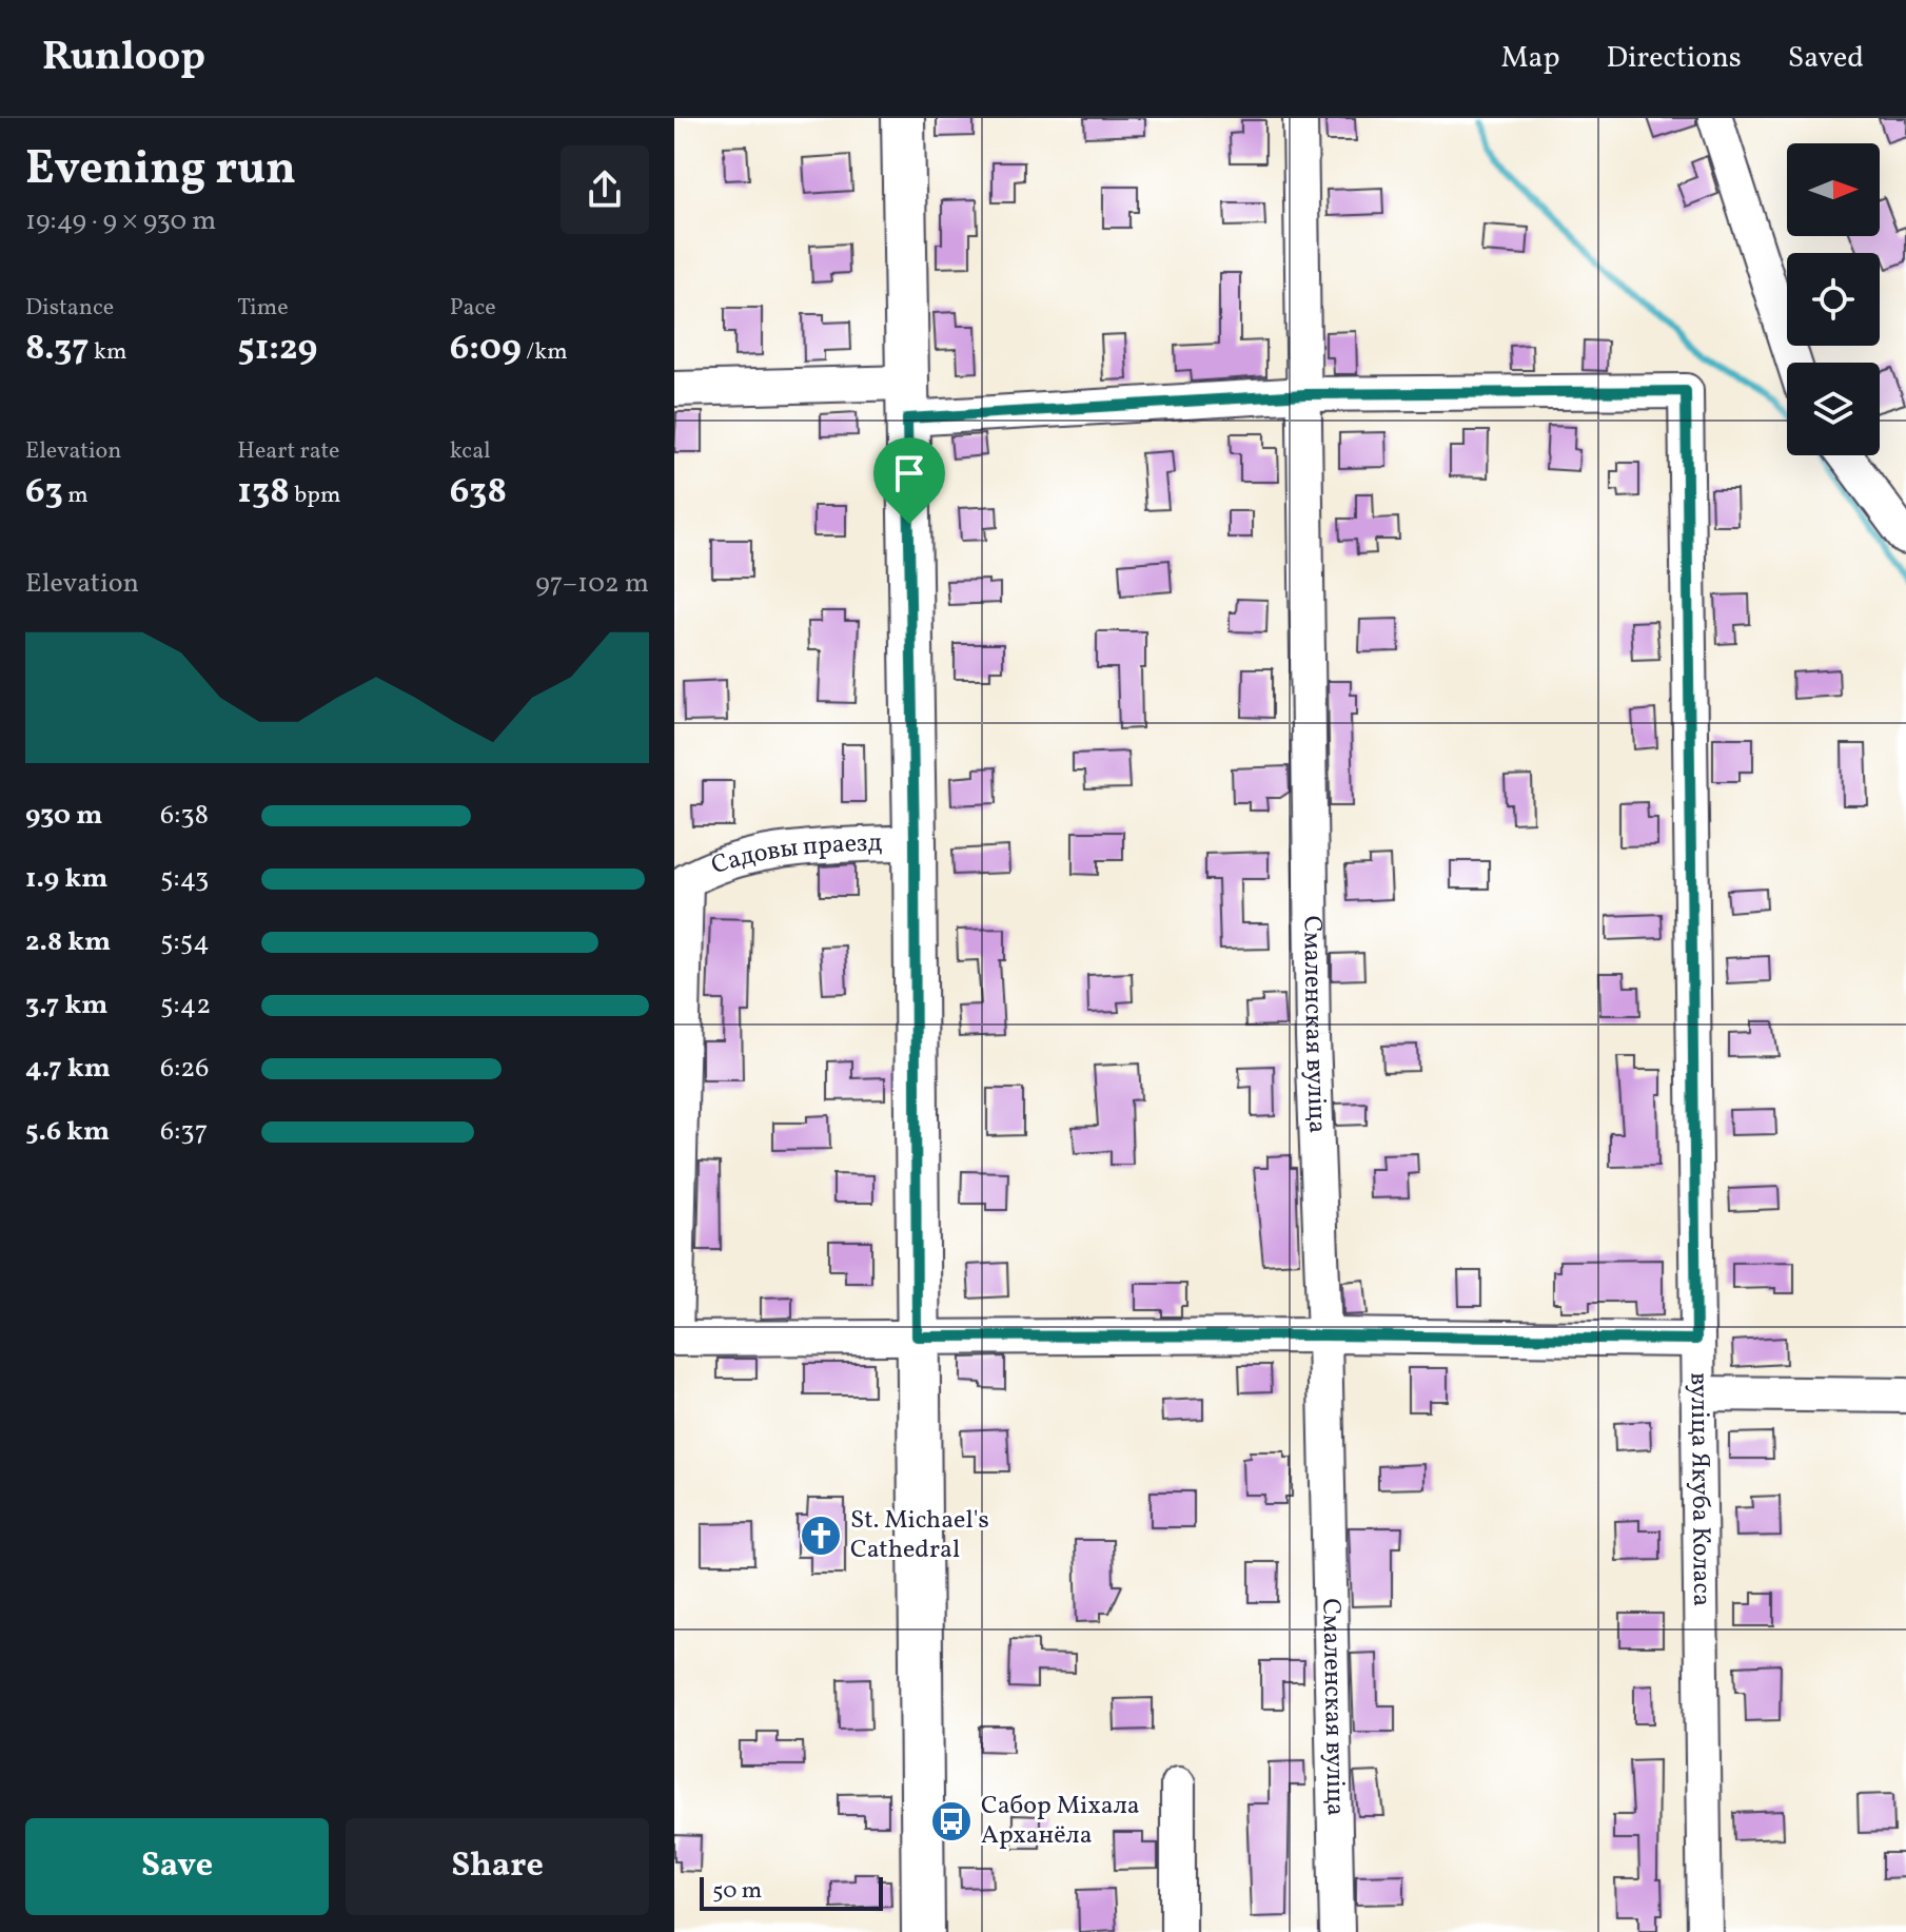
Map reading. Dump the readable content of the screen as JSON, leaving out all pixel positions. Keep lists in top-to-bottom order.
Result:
{
  "streets": {
    "street": ["Садовы праезд", "Смаленская вуліца", "вуліца Якуба Коласа"]
  },
  "crossings": [
    ["Смаленская вуліца", "вуліца Якуба Коласа"]
  ],
  "places": {
    "church": ["St. Michael's Cathedral"],
    "bus stop": ["Сабор Міхала Арханёла"]
  },
  "scale_bar": "50 m",
  "north": "right",
  "page": {
    "header": "Runloop",
    "nav": ["Map", "Directions", "Saved"],
    "heading": ["Evening run", "19:49 · 9 × 930 m"],
    "stats": [
      ["Distance", "8.37 km"],
      ["Time", "51:29"],
      ["Pace", "6:09 /km"],
      ["Elevation", "63 m"],
      ["Heart rate", "138 bpm"],
      ["kcal", "638"]
    ],
    "chart": ["Elevation", "97–102 m"],
    "list": [
      {
        "name": "930 m",
        "note": "6:38"
      },
      {
        "name": "1.9 km",
        "note": "5:43"
      },
      {
        "name": "2.8 km",
        "note": "5:54"
      },
      {
        "name": "3.7 km",
        "note": "5:42"
      },
      {
        "name": "4.7 km",
        "note": "6:26"
      },
      {
        "name": "5.6 km",
        "note": "6:37"
      }
    ],
    "buttons": ["Save", "Share"],
    "scale": "50 m"
  }
}
